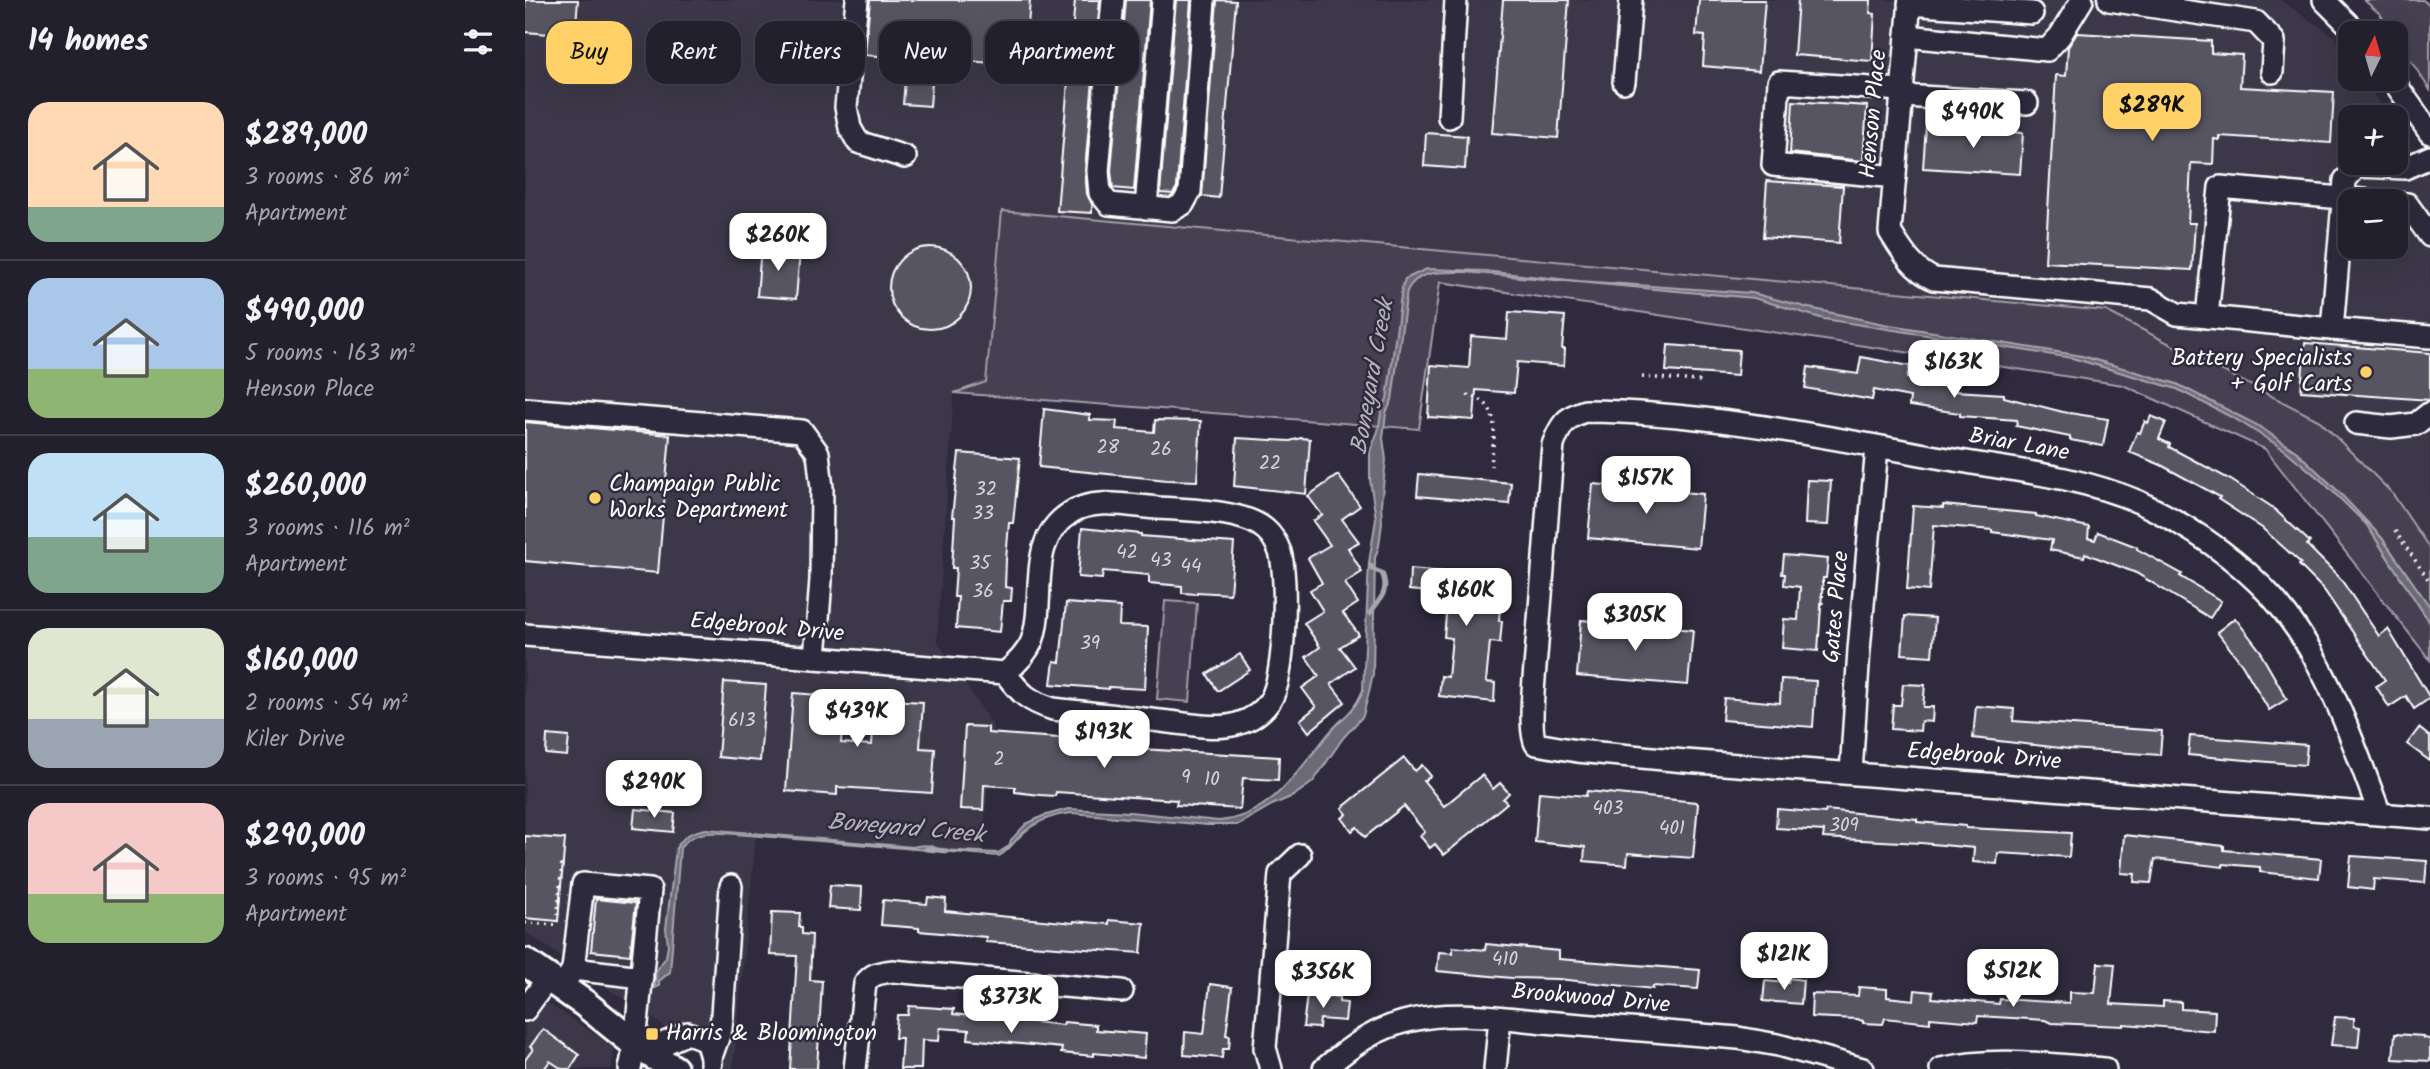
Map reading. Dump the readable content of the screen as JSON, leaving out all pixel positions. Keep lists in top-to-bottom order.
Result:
{
  "streets": {
    "street": [
      "Henson Place",
      "Briar Lane",
      "Gates Place",
      "Edgebrook Drive",
      "Brookwood Drive"
    ]
  },
  "crossings": [
    ["Briar Lane", "Gates Place"],
    ["Briar Lane", "Edgebrook Drive"],
    ["Gates Place", "Edgebrook Drive"]
  ],
  "water": ["Boneyard Creek"],
  "places": {
    "other": ["Battery Specialists + Golf Carts", "Champaign Public Works Department"],
    "transit": ["Harris & Bloomington"]
  },
  "house_numbers": [
    "28",
    "26",
    "22",
    "32",
    "33",
    "42",
    "43",
    "35",
    "44",
    "36",
    "39",
    "613",
    "2",
    "9",
    "10",
    "403",
    "309",
    "401",
    "410"
  ],
  "north": "top",
  "page": {
    "heading": "14 homes",
    "map_buttons": ["+", "−"],
    "chip": [
      "Buy",
      "Rent",
      "Filters",
      "New",
      "Apartment"
    ],
    "price": [
      "$289K",
      "$490K",
      "$260K",
      "$163K",
      "$157K",
      "$160K",
      "$305K",
      "$439K",
      "$193K",
      "$290K",
      "$121K",
      "$512K",
      "$356K",
      "$373K"
    ],
    "list": [
      {
        "name": "$289,000",
        "note": "3 rooms · 86 m² · Apartment"
      },
      {
        "name": "$490,000",
        "note": "5 rooms · 163 m² · Henson Place"
      },
      {
        "name": "$260,000",
        "note": "3 rooms · 116 m² · Apartment"
      },
      {
        "name": "$160,000",
        "note": "2 rooms · 54 m² · Kiler Drive"
      },
      {
        "name": "$290,000",
        "note": "3 rooms · 95 m² · Apartment"
      }
    ]
  }
}
